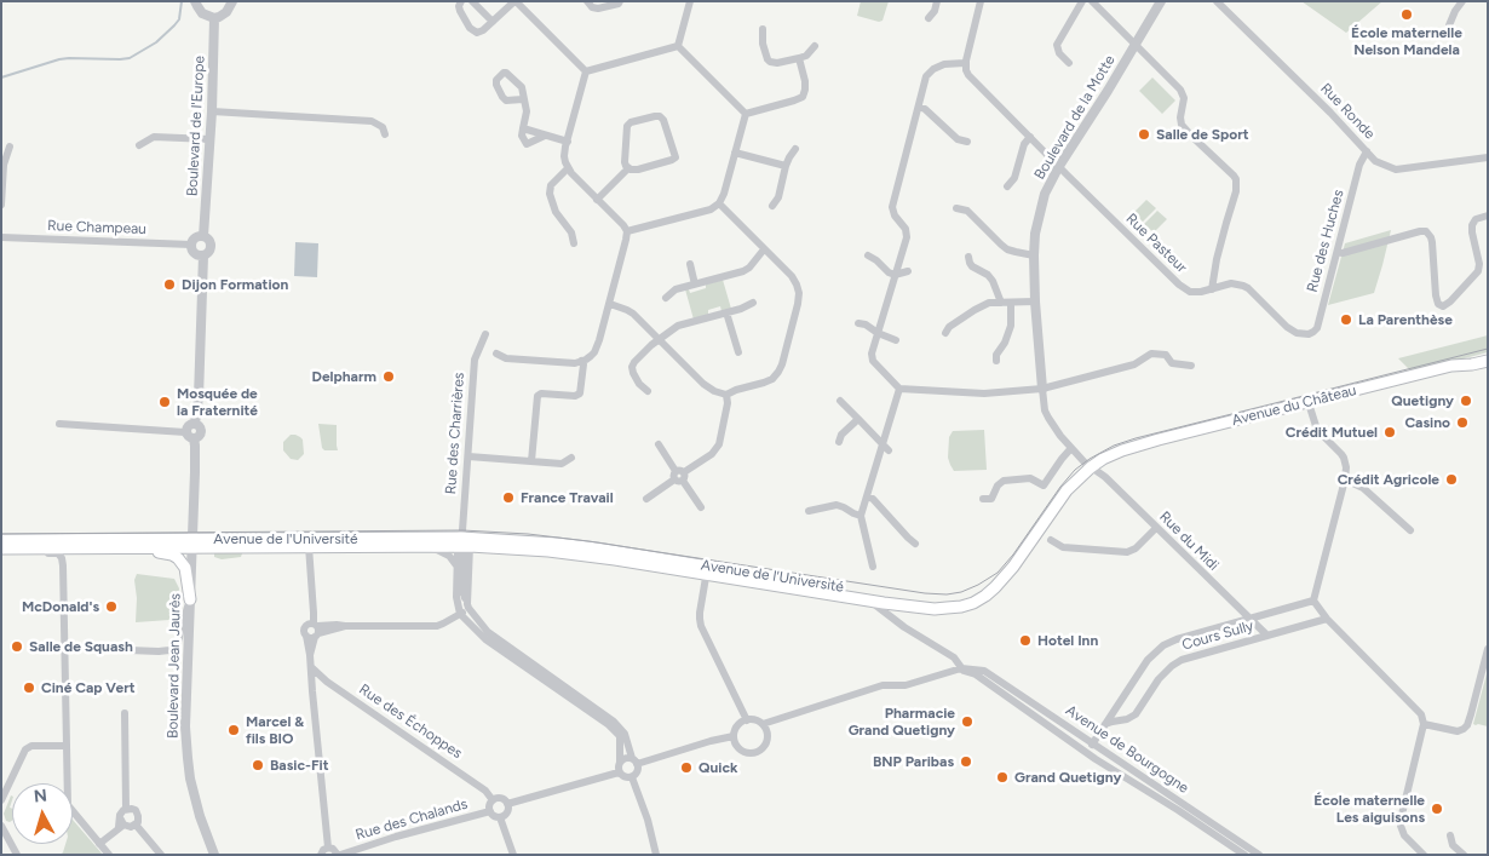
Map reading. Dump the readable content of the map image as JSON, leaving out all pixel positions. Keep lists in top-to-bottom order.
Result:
{
  "streets": {
    "main road": ["Avenue du Château", "Avenue de l'Université"],
    "street": [
      "Rue Ronde",
      "Boulevard de la Motte",
      "Boulevard de l'Europe",
      "Rue Champeau",
      "Rue des Huches",
      "Rue Pasteur",
      "Rue des Charrières",
      "Rue du Midi",
      "Cours Sully",
      "Boulevard Jean Jaurès",
      "Rue des Échoppes",
      "Avenue de Bourgogne",
      "Rue des Chalands"
    ]
  },
  "crossings": [
    ["Rue Ronde", "Rue des Huches"],
    ["Boulevard de la Motte", "Rue Pasteur"],
    ["Boulevard de la Motte", "Avenue du Château"],
    ["Boulevard de la Motte", "Rue du Midi"],
    ["Boulevard de l'Europe", "Rue Champeau"],
    ["Rue des Huches", "Rue Pasteur"],
    ["Avenue du Château", "Avenue de l'Université"],
    ["Avenue du Château", "Rue du Midi"],
    ["Rue des Charrières", "Avenue de l'Université"],
    ["Avenue de l'Université", "Boulevard Jean Jaurès"],
    ["Rue du Midi", "Cours Sully"],
    ["Cours Sully", "Avenue de Bourgogne"],
    ["Rue des Échoppes", "Rue des Chalands"]
  ],
  "places": [
    "École maternelle Nelson Mandela",
    "Salle de Sport",
    "Dijon Formation",
    "La Parenthèse",
    "Delpharm",
    "Quetigny",
    "Mosquée de la Fraternité",
    "Casino",
    "Crédit Mutuel",
    "Crédit Agricole",
    "France Travail",
    "McDonald's",
    "Hotel Inn",
    "Salle de Squash",
    "Ciné Cap Vert",
    "Pharmacie Grand Quetigny",
    "Marcel & fils BIO",
    "BNP Paribas",
    "Basic-Fit",
    "Quick",
    "Grand Quetigny",
    "École maternelle Les aiguisons"
  ],
  "north": "top"
}
